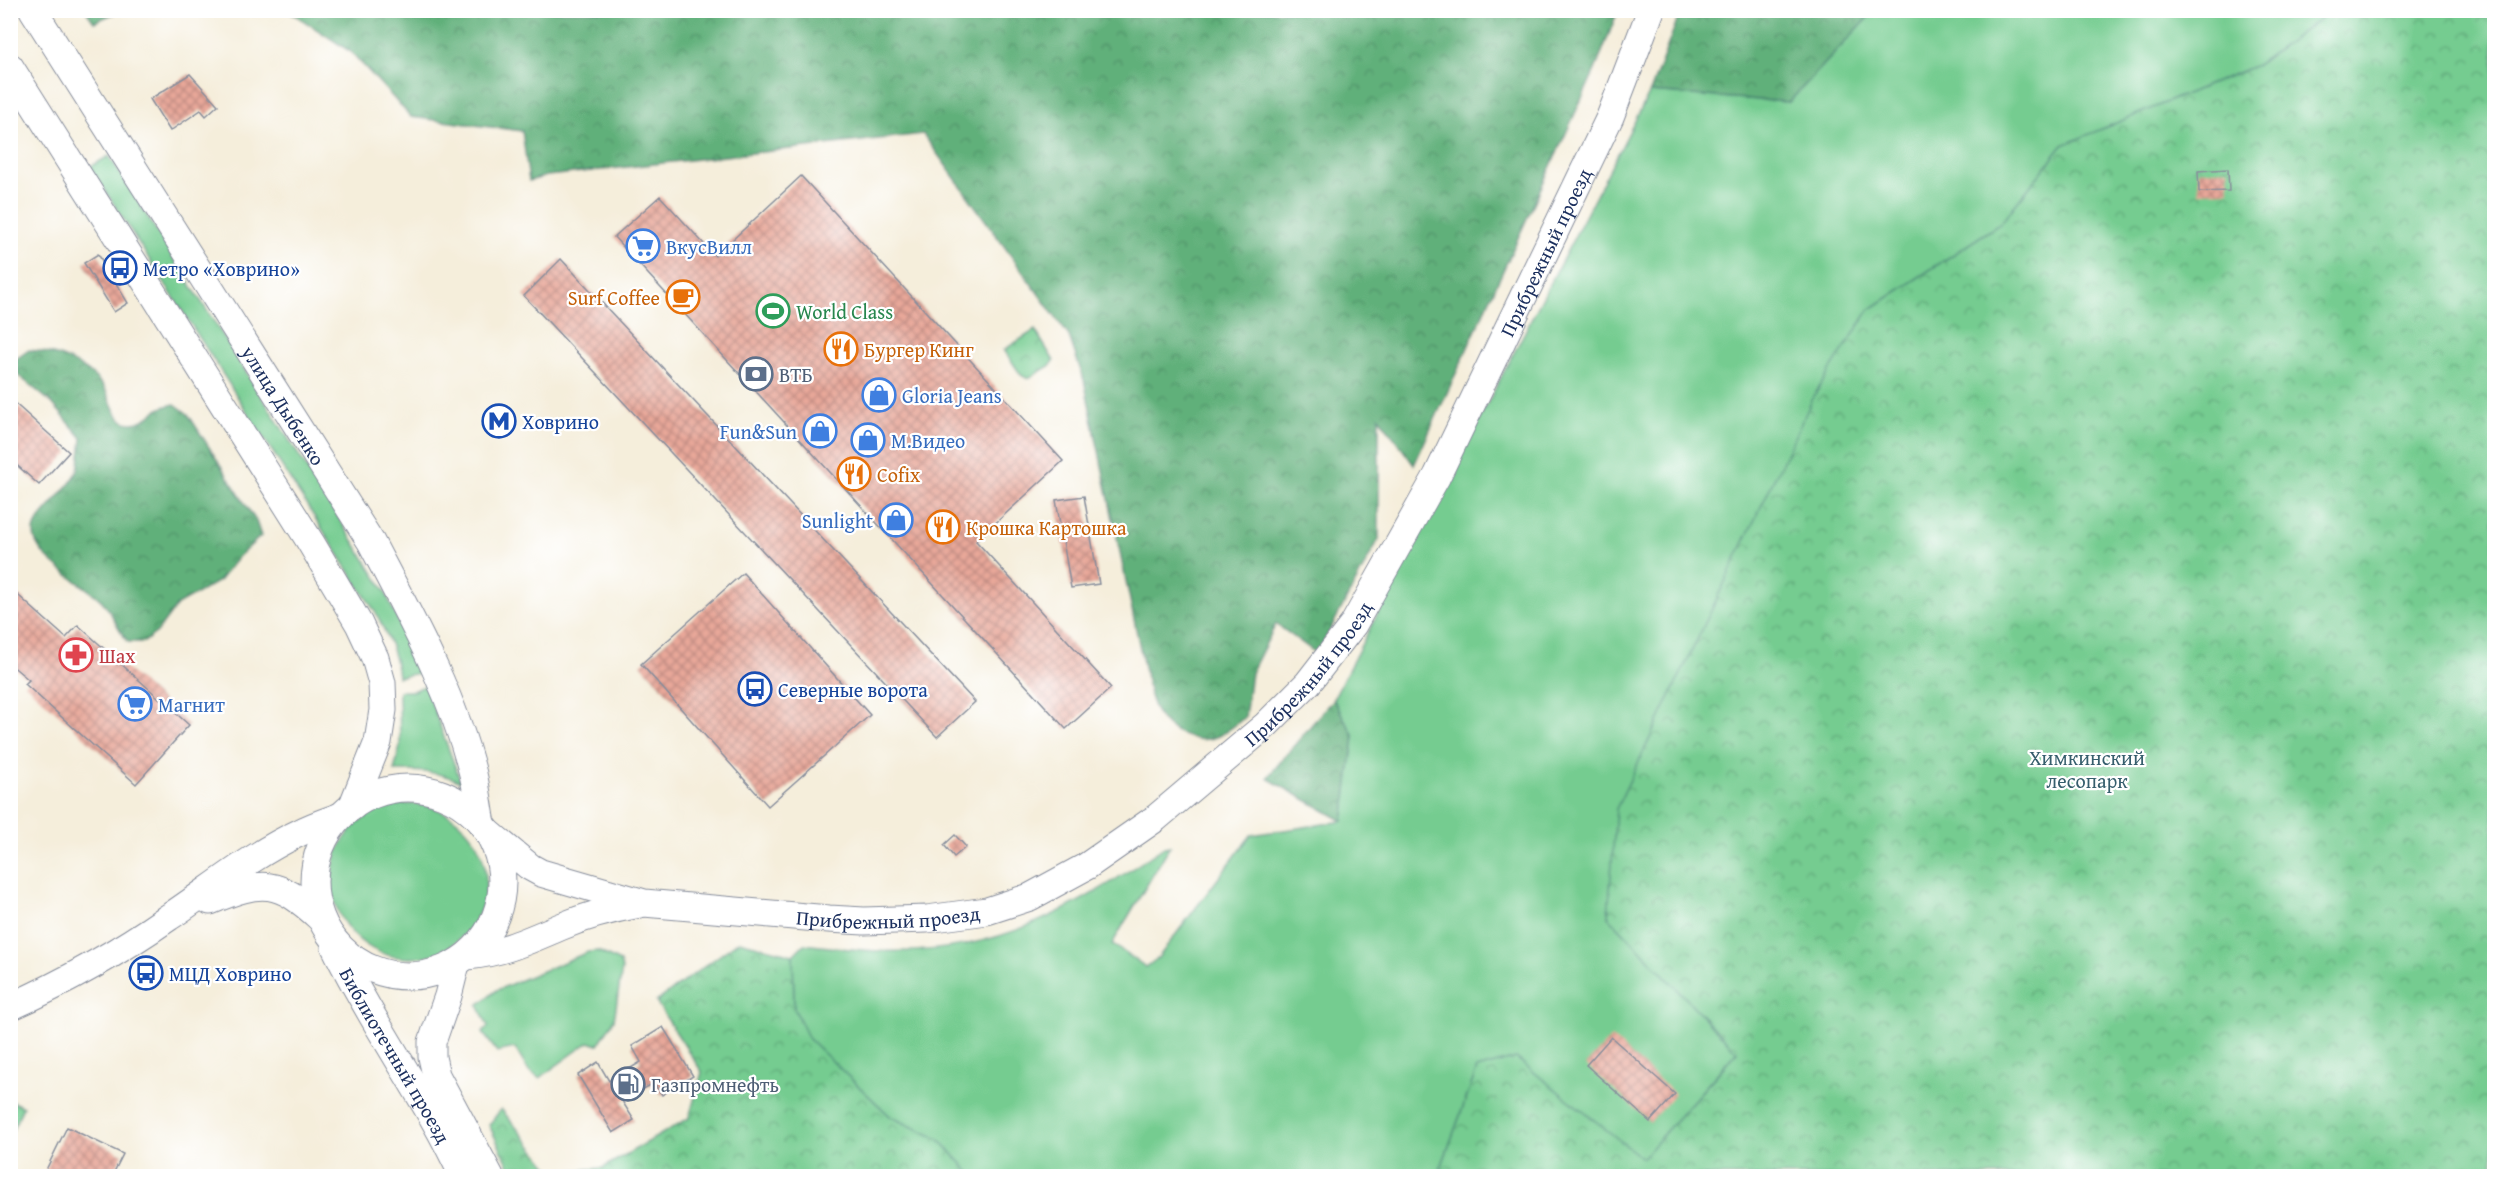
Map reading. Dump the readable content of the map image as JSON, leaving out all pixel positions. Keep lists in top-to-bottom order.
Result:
{
  "streets": {
    "main road": ["Прибрежный проезд", "улица Дыбенко", "Библиотечный проезд"]
  },
  "crossings": [
    ["Прибрежный проезд", "улица Дыбенко"],
    ["Прибрежный проезд", "Библиотечный проезд"],
    ["улица Дыбенко", "Библиотечный проезд"]
  ],
  "parks": ["Химкинский лесопарк"],
  "places": {
    "supermarket": ["ВкусВилл", "Магнит"],
    "bus stop": ["Метро «Ховрино»", "Северные ворота", "МЦД Ховрино"],
    "cafe": ["Surf Coffee"],
    "sports": ["World Class"],
    "restaurant": ["Бургер Кинг", "Cofix", "Крошка Картошка"],
    "bank": ["ВТБ"],
    "shop": [
      "Gloria Jeans",
      "Fun&Sun",
      "М.Видео",
      "Sunlight"
    ],
    "metro station": ["Ховрино"],
    "pharmacy": ["Шах"],
    "fuel station": ["Газпромнефть"]
  }
}
